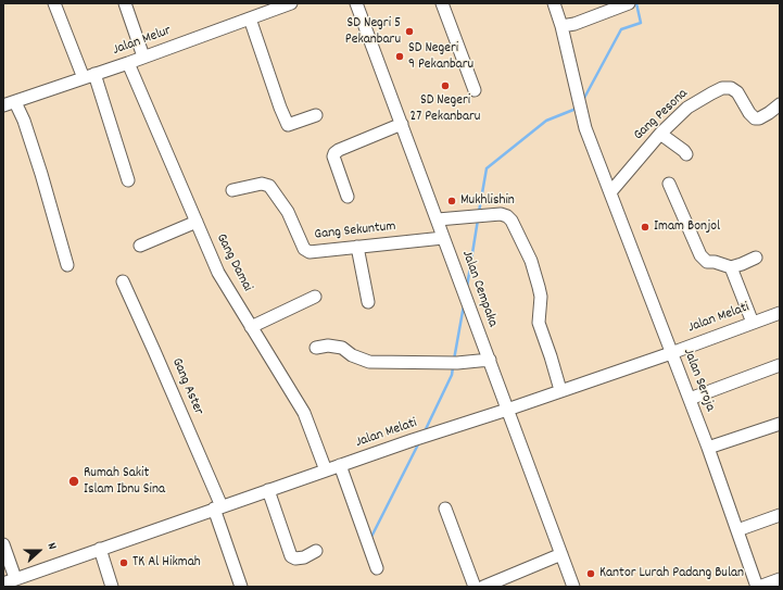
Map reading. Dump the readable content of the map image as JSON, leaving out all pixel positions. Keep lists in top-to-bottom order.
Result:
{
  "streets": {
    "street": [
      "Jalan Melur",
      "Gang Pesona",
      "Gang Sekuntum",
      "Gang Damai",
      "Jalan Cempaka",
      "Jalan Melati",
      "Jalan Seroja",
      "Gang Aster"
    ]
  },
  "crossings": [
    ["Jalan Melur", "Gang Damai"],
    ["Gang Pesona", "Jalan Seroja"],
    ["Gang Sekuntum", "Jalan Cempaka"],
    ["Gang Damai", "Jalan Melati"],
    ["Jalan Cempaka", "Jalan Melati"],
    ["Jalan Melati", "Jalan Seroja"],
    ["Jalan Melati", "Gang Aster"]
  ],
  "places": [
    "SD Negri 5 Pekanbaru",
    "SD Negeri 9 Pekanbaru",
    "SD Negeri 27 Pekanbaru",
    "Mukhlishin",
    "Imam Bonjol",
    "Rumah Sakit Islam Ibnu Sina",
    "TK Al Hikmah",
    "Kantor Lurah Padang Bulan"
  ],
  "north": "right"
}
